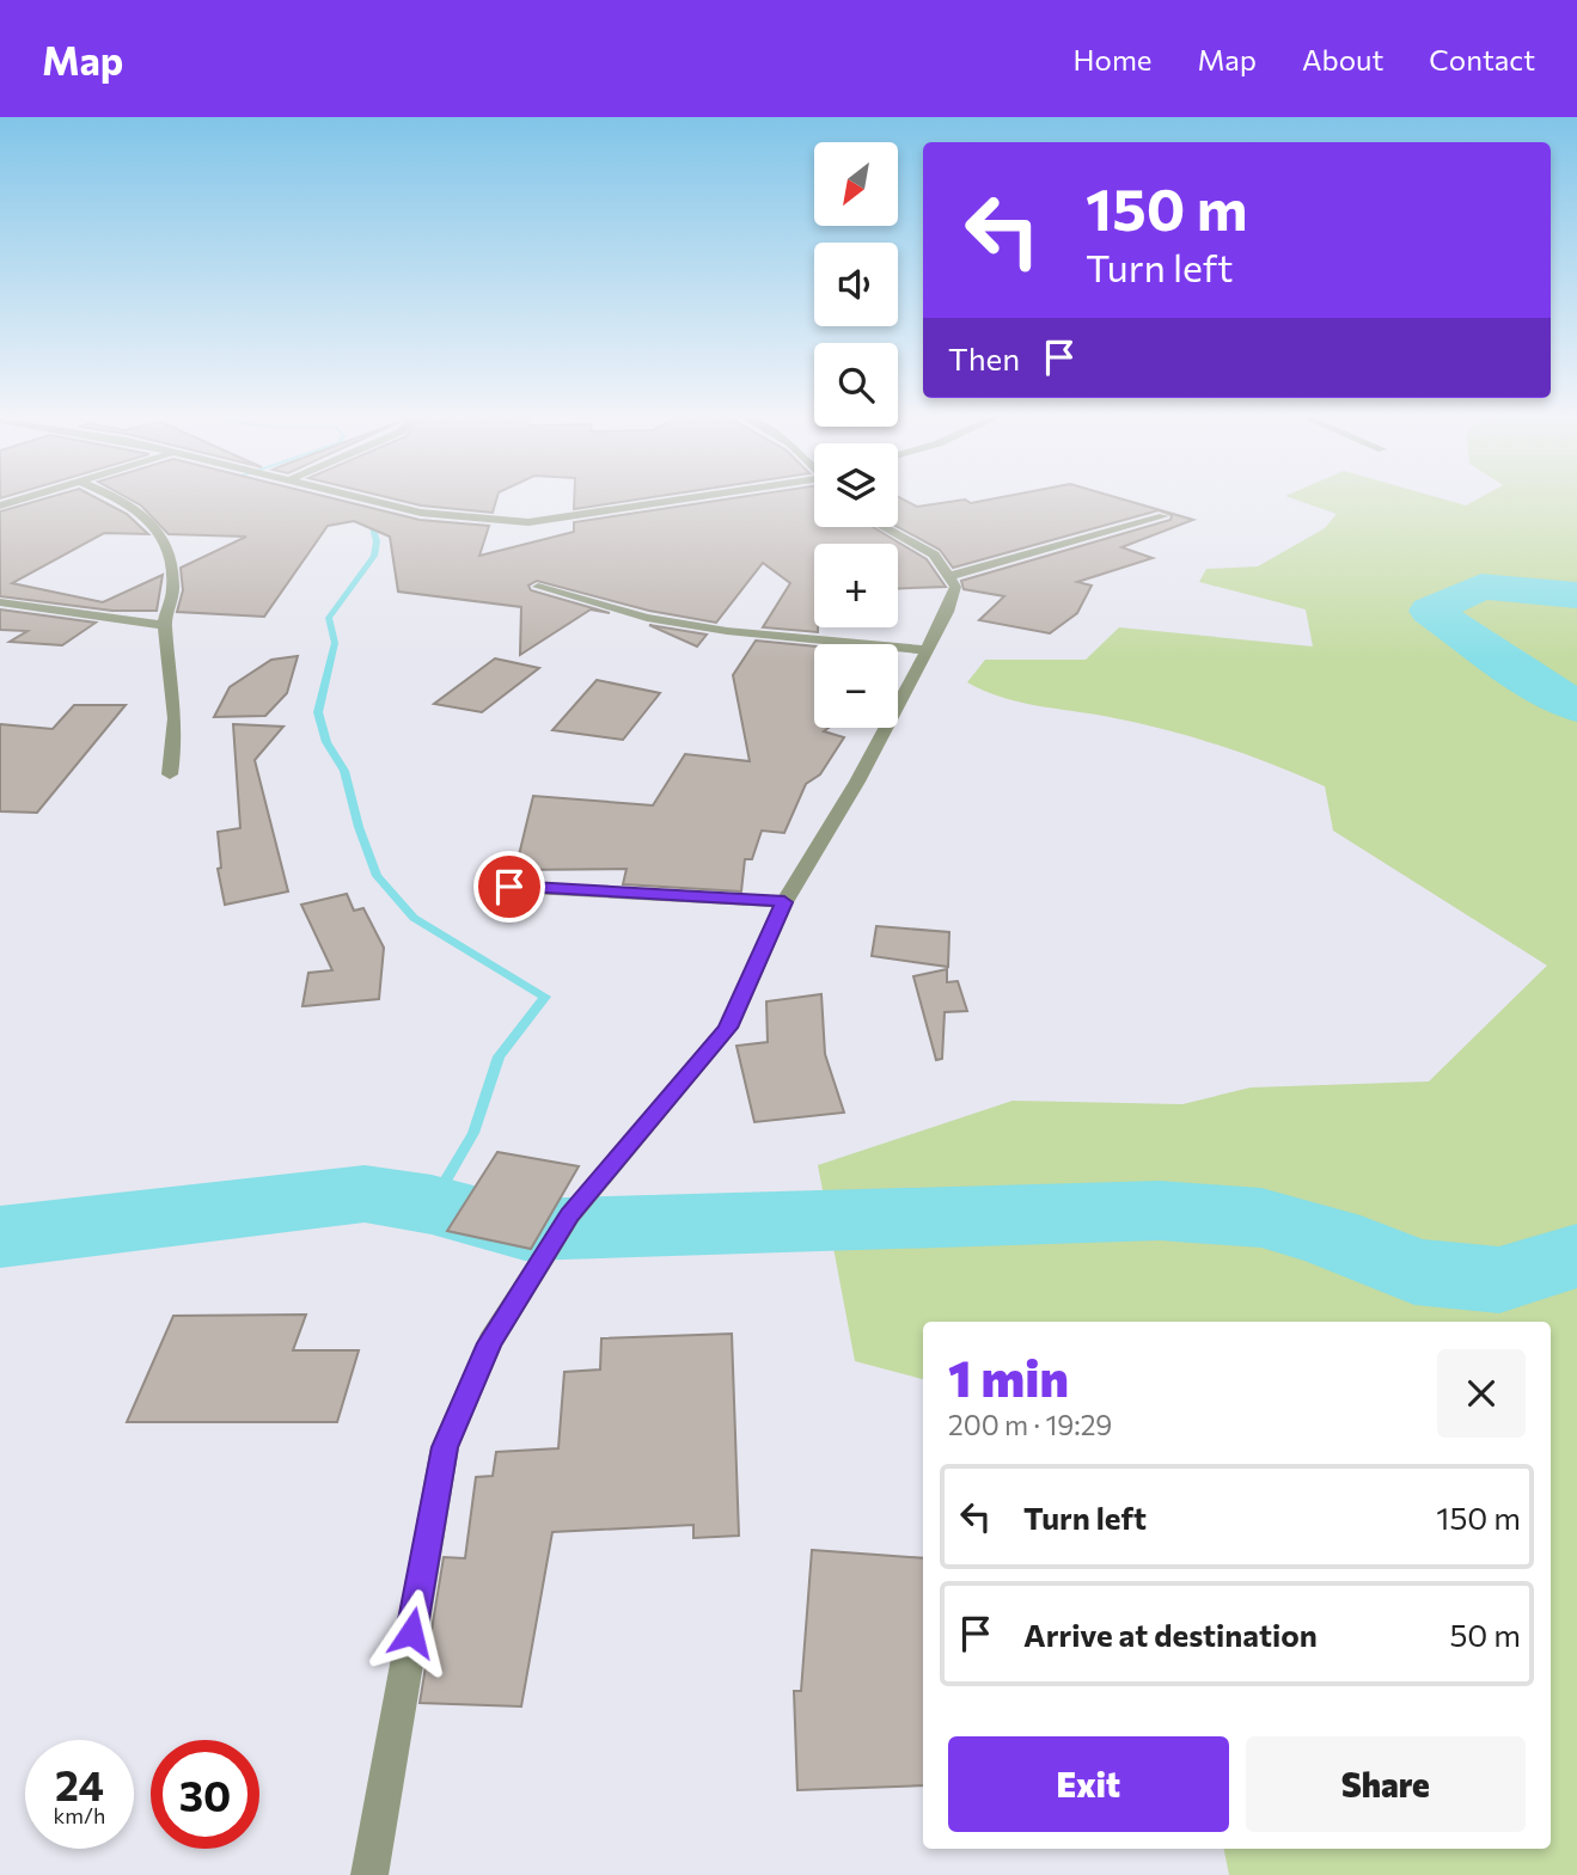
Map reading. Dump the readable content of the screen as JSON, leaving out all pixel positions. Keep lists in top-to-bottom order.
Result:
{
  "north": "bottom left",
  "page": {
    "header": "Map",
    "nav": [
      "Home",
      "Map",
      "About",
      "Contact"
    ],
    "map_buttons": ["+", "−"],
    "turn": ["150 m", "Turn left"],
    "then": "Then",
    "heading": ["1 min", "200 m · 19:29"],
    "list": [
      {
        "name": "Turn left",
        "value": "150 m"
      },
      {
        "name": "Arrive at destination",
        "value": "50 m"
      }
    ],
    "buttons": ["Exit", "Share"],
    "speed": "24 km/h",
    "limit": "30"
  }
}
